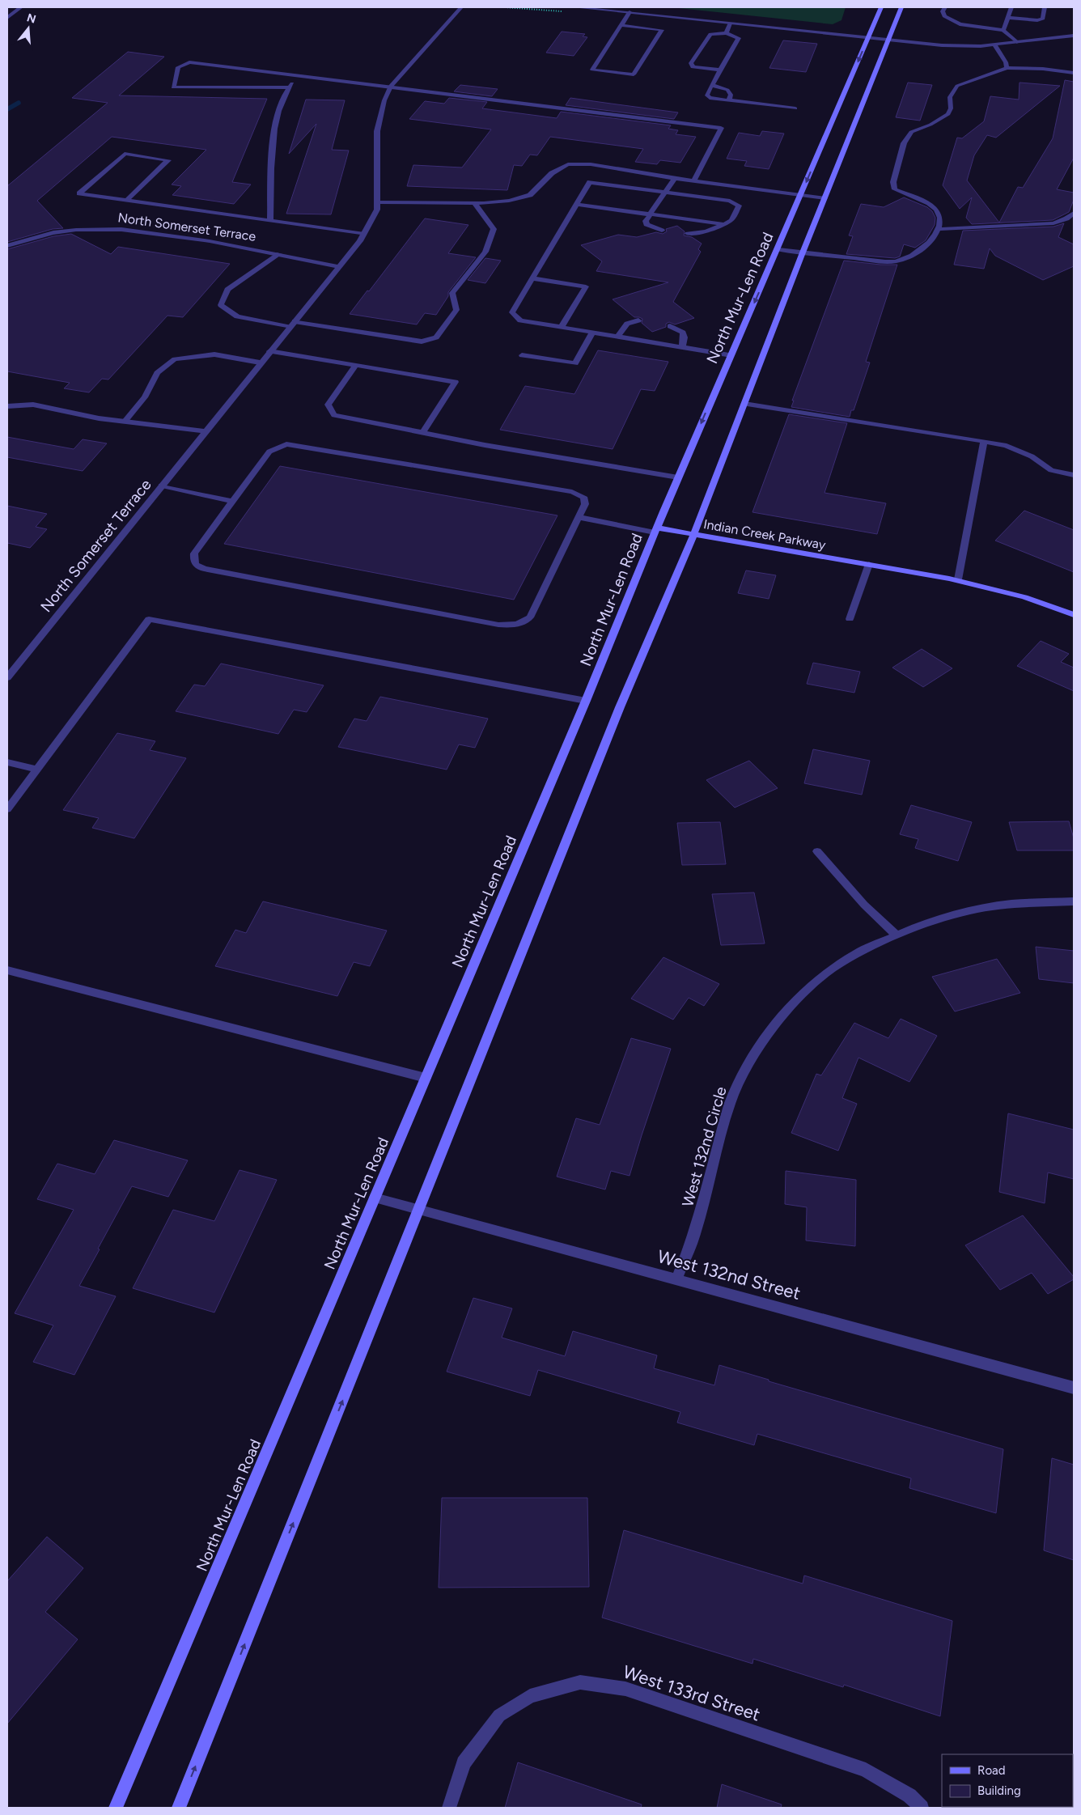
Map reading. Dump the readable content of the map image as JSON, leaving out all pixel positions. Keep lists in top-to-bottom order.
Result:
{
  "streets": {
    "main road": ["North Mur-Len Road", "Indian Creek Parkway"],
    "street": [
      "North Somerset Terrace",
      "West 132nd Circle",
      "West 132nd Street",
      "West 133rd Street"
    ]
  },
  "crossings": [
    ["North Mur-Len Road", "Indian Creek Parkway"],
    ["North Mur-Len Road", "West 132nd Street"],
    ["West 132nd Circle", "West 132nd Street"]
  ],
  "legend": ["Road", "Building"],
  "north": "top"
}
